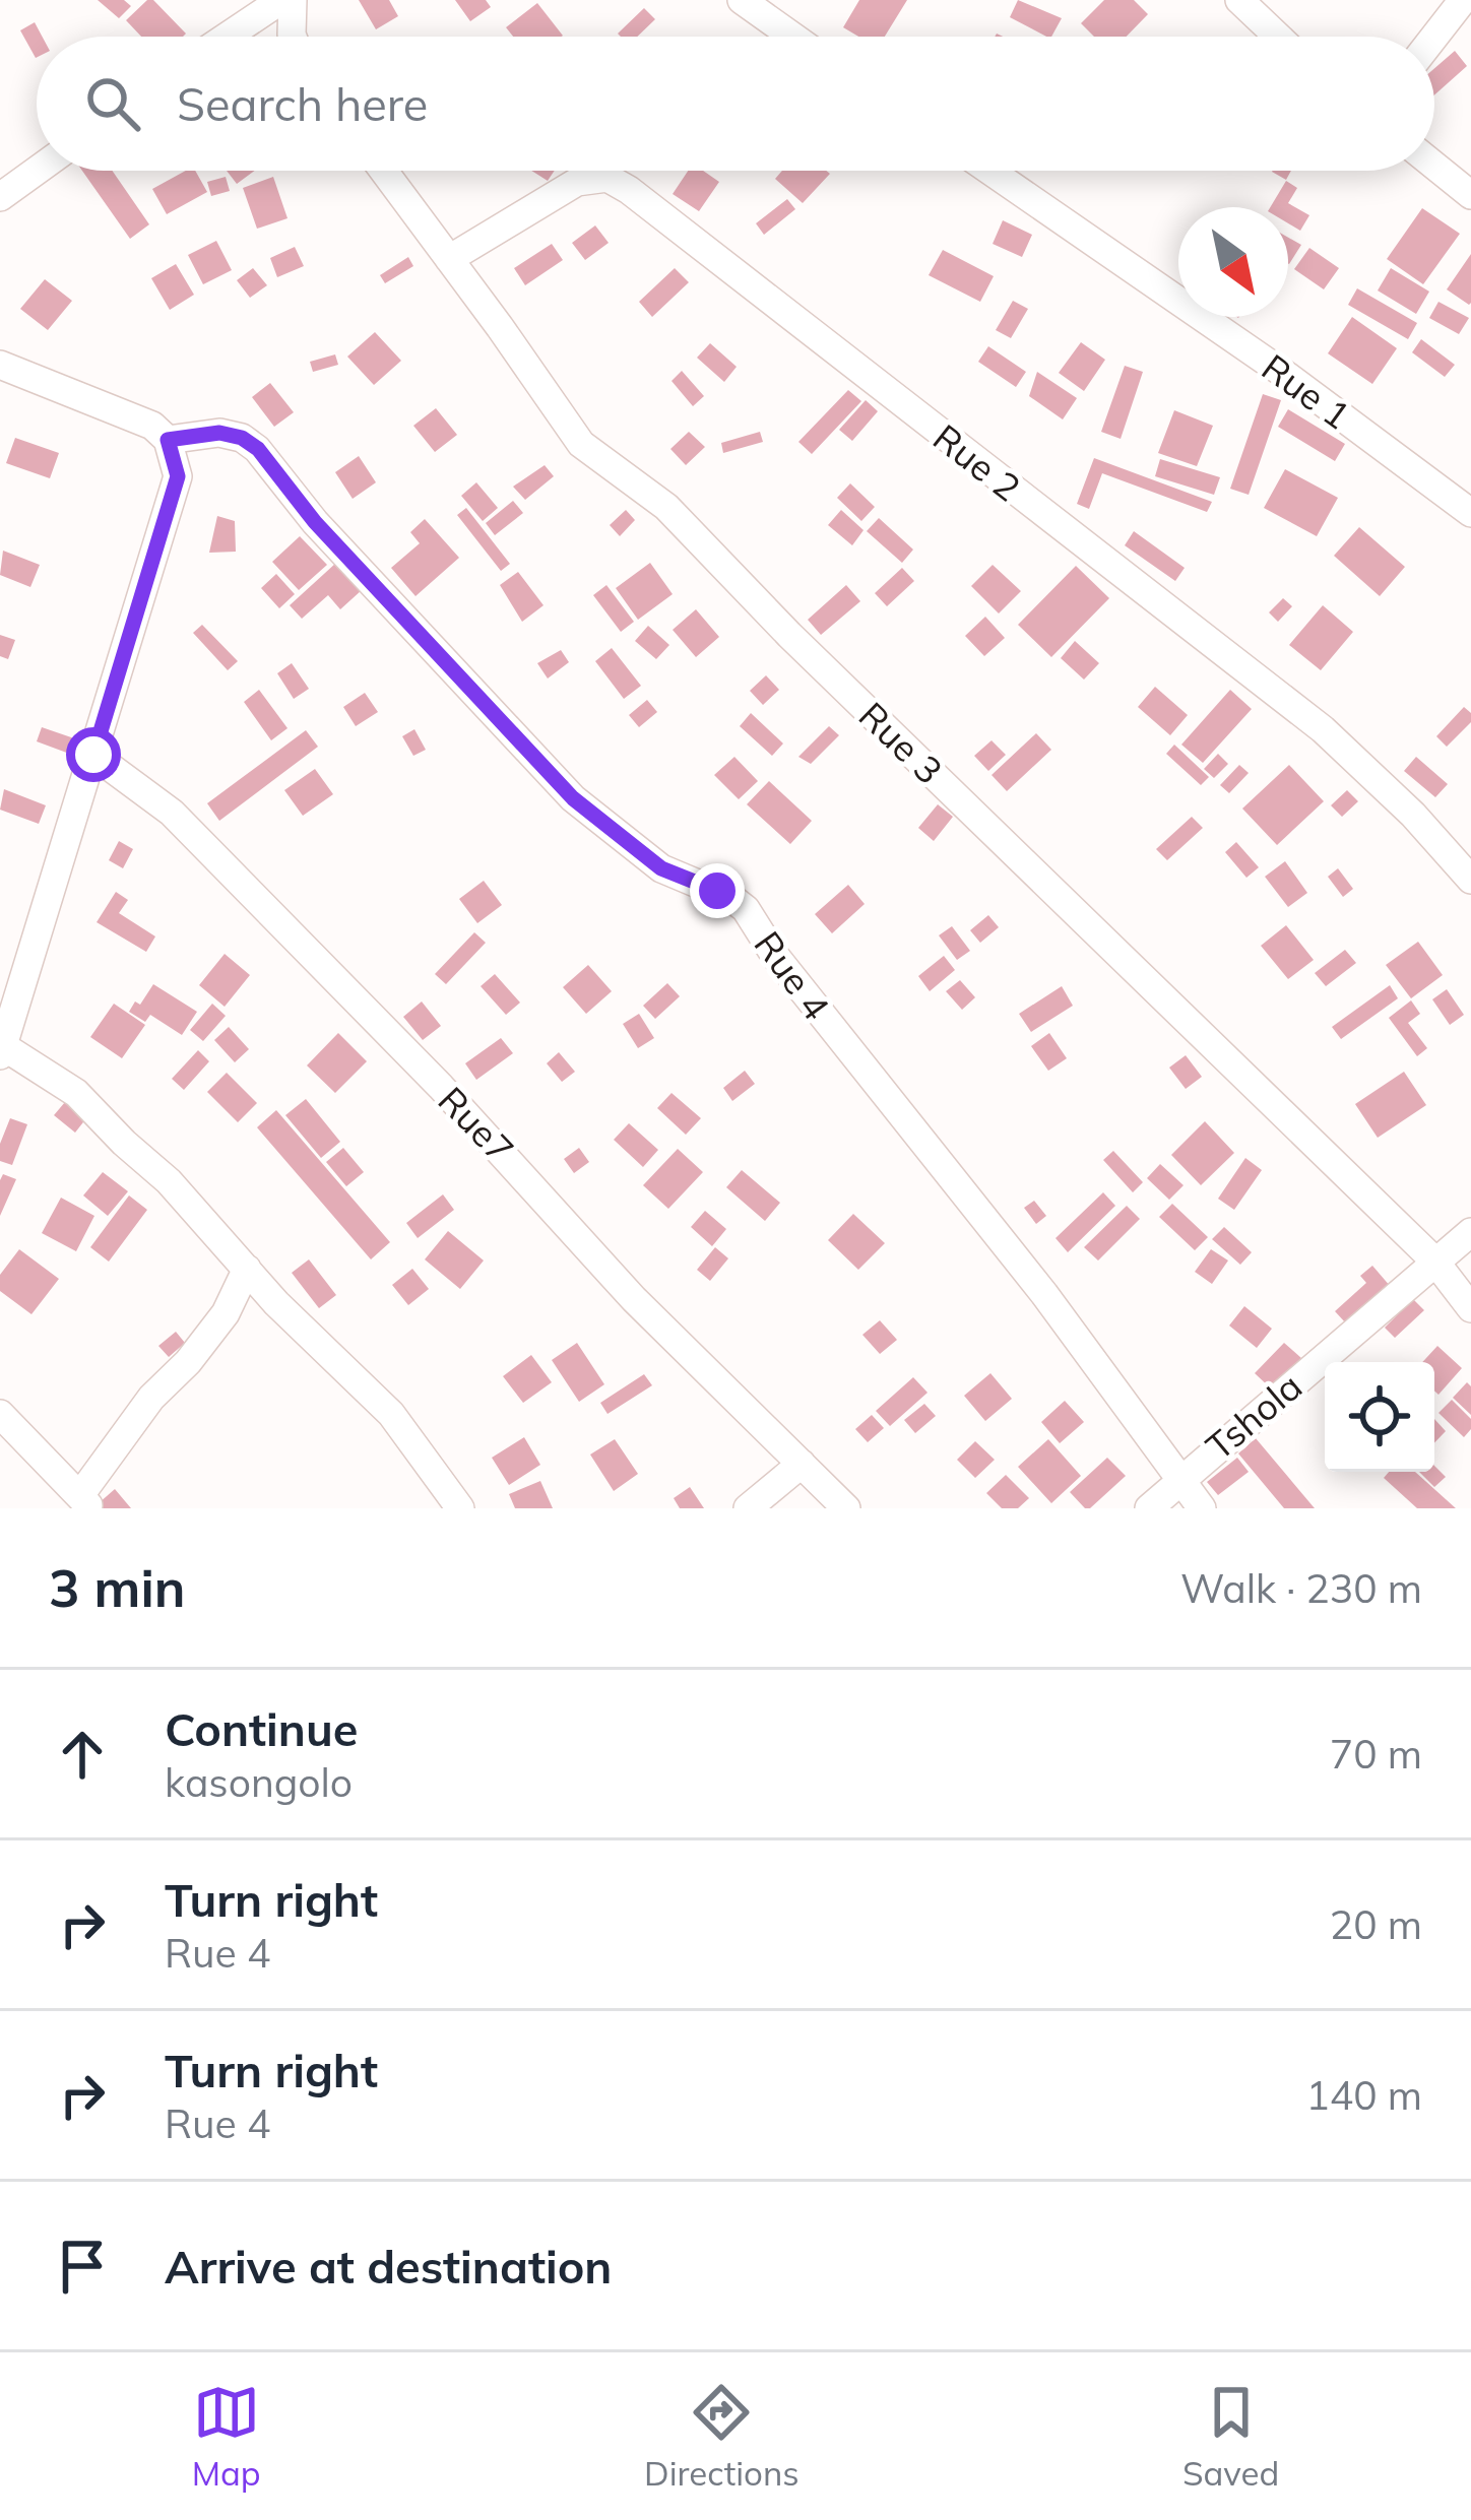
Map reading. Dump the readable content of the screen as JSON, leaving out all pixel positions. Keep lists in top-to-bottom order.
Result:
{
  "streets": {
    "street": [
      "Rue 1",
      "Rue 2",
      "Rue 3",
      "Rue 4",
      "Rue7",
      "Tshola"
    ]
  },
  "crossings": [
    ["Rue 2", "Rue 3"],
    ["Rue 3", "Tshola"],
    ["Rue 4", "Tshola"]
  ],
  "north": "bottom right",
  "page": {
    "search": "Search here",
    "heading": ["3 min", "Walk · 230 m"],
    "list": [
      ["Continue", "kasongolo", "70 m"],
      ["Turn right", "Rue 4", "20 m"],
      ["Turn right", "Rue 4", "140 m"],
      "Arrive at destination"
    ],
    "nav": ["Map", "Directions", "Saved"]
  }
}
